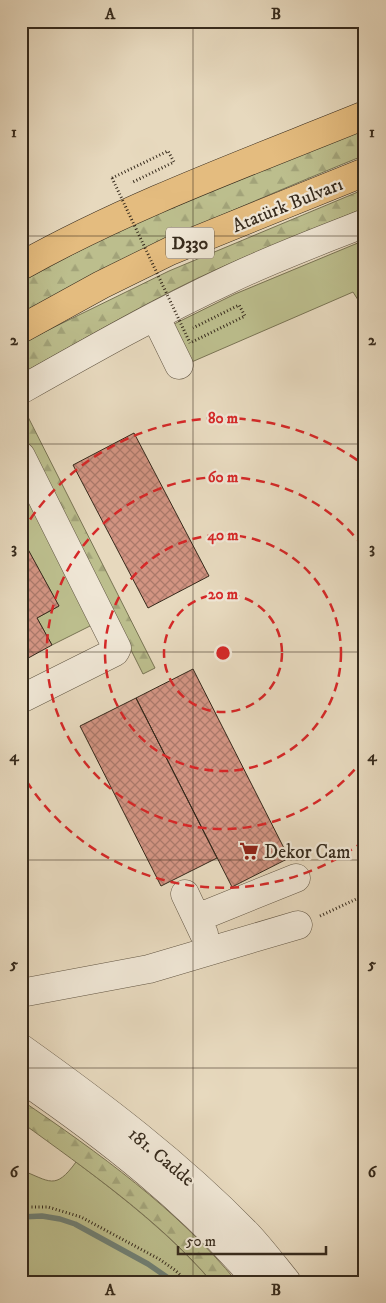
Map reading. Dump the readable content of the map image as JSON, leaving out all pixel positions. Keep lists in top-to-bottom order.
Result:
{
  "streets": {
    "highway": ["Atatürk Bulvarı", "D330"],
    "street": ["181. Cadde"]
  },
  "places": {
    "supermarket": ["Dekor Cam"]
  },
  "scale_bar": "50 m",
  "grid": {
    "columns": ["A", "B"],
    "rows": [
      "1",
      "2",
      "3",
      "4",
      "5",
      "6"
    ]
  },
  "rings": [
    "80 m",
    "60 m",
    "40 m",
    "20 m"
  ]
}
